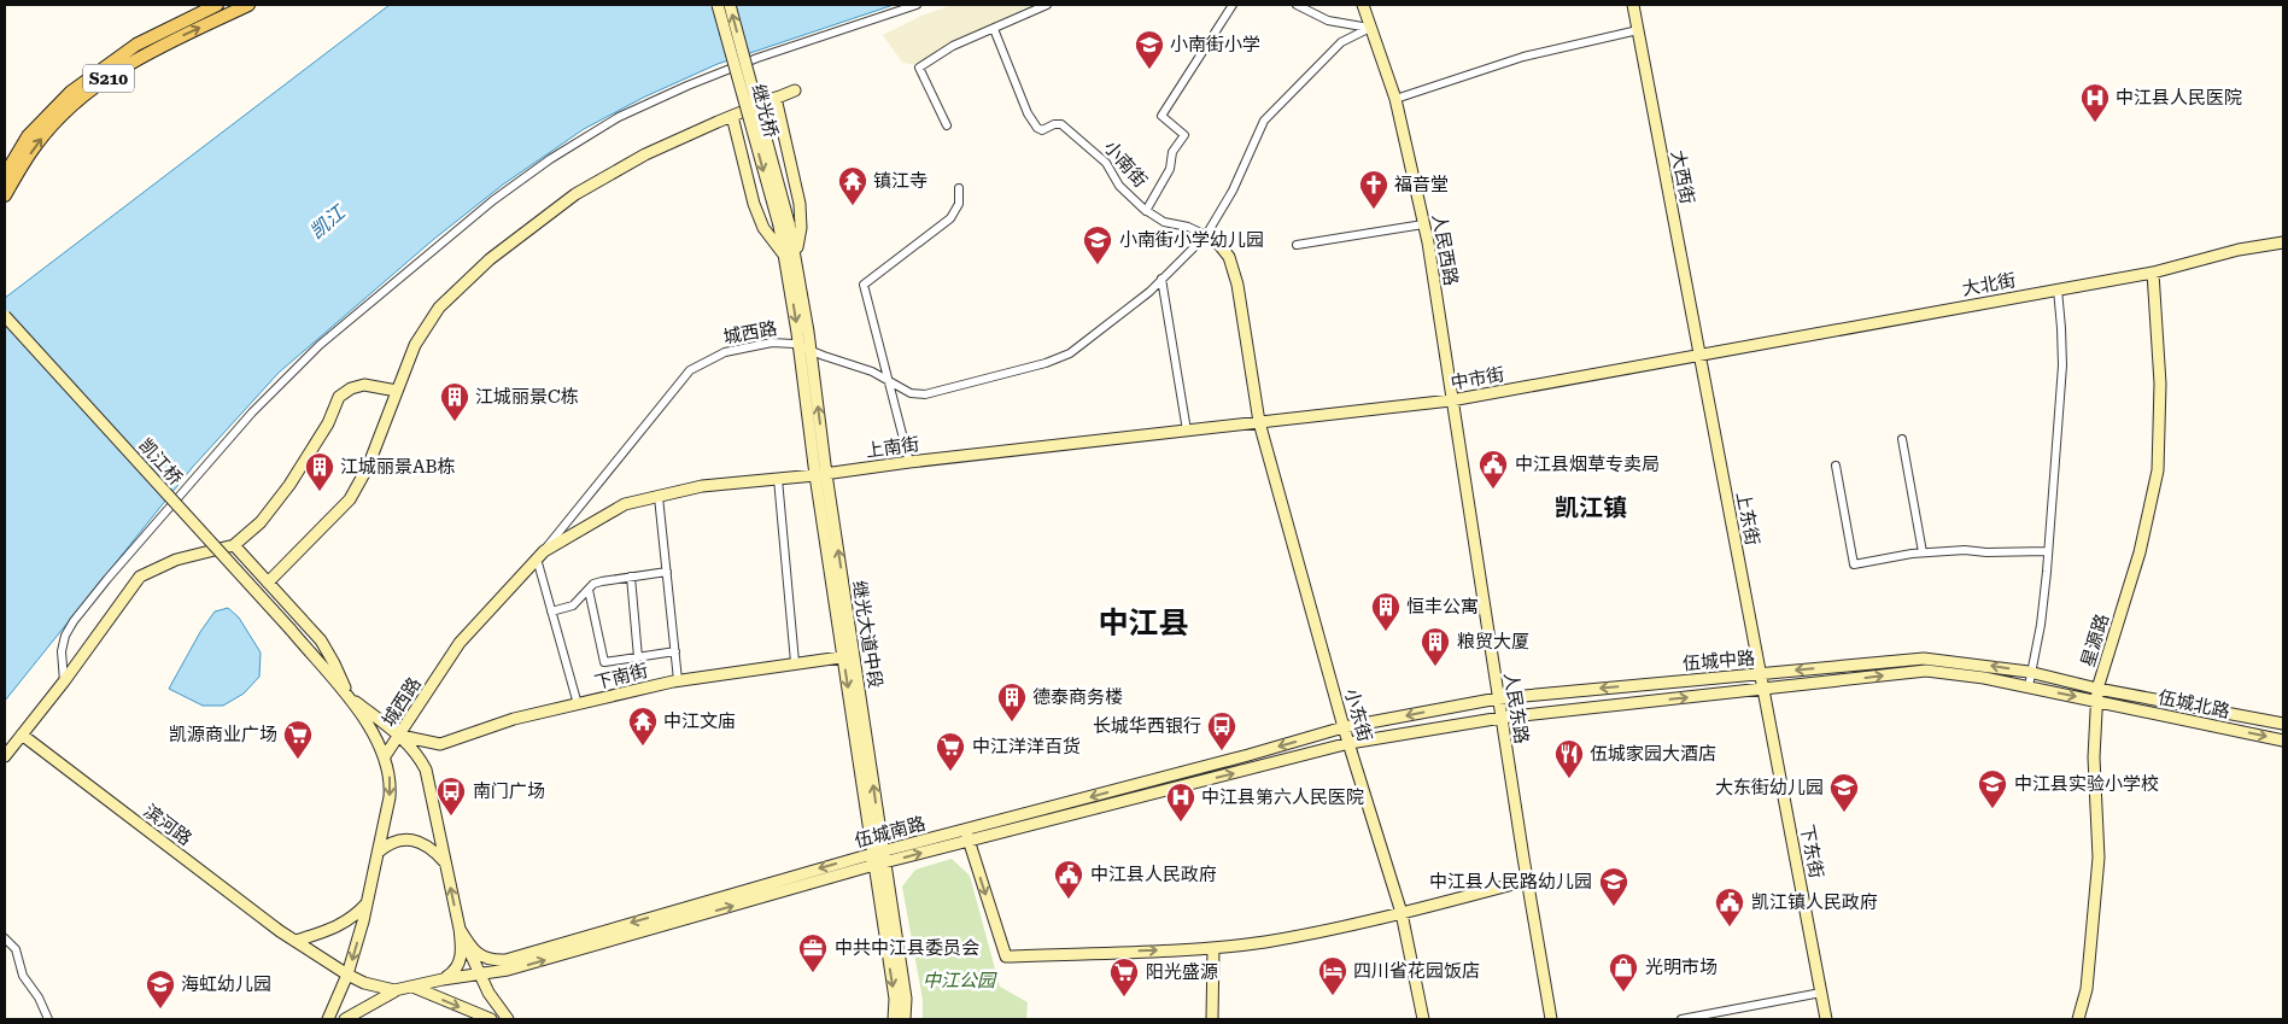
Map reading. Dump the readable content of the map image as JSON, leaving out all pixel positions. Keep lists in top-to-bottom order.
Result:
{
  "streets": {
    "main road": ["S210"],
    "street": [
      "继光桥",
      "小南街",
      "大西街",
      "人民西路",
      "大北街",
      "城西路",
      "中市街",
      "上南街",
      "凯江桥",
      "上东街",
      "继光大道中段",
      "星源路",
      "伍城中路",
      "下南街",
      "伍城北路",
      "人民东路",
      "小东街",
      "滨河路",
      "伍城南路",
      "下东街"
    ]
  },
  "crossings": [
    ["小南街", "城西路"],
    ["小南街", "中市街"],
    ["小南街", "上南街"],
    ["小南街", "小东街"],
    ["大西街", "大北街"],
    ["大西街", "中市街"],
    ["大西街", "上东街"],
    ["人民西路", "城西路"],
    ["人民西路", "中市街"],
    ["人民西路", "人民东路"],
    ["大北街", "中市街"],
    ["大北街", "上东街"],
    ["大北街", "星源路"],
    ["城西路", "上南街"],
    ["城西路", "继光大道中段"],
    ["城西路", "下南街"],
    ["中市街", "上南街"],
    ["中市街", "上东街"],
    ["中市街", "人民东路"],
    ["中市街", "小东街"],
    ["上南街", "继光大道中段"],
    ["上南街", "小东街"],
    ["上东街", "伍城中路"],
    ["上东街", "下东街"],
    ["继光大道中段", "下南街"],
    ["继光大道中段", "伍城南路"],
    ["星源路", "伍城中路"],
    ["星源路", "伍城北路"],
    ["伍城中路", "伍城北路"],
    ["伍城中路", "人民东路"],
    ["伍城中路", "小东街"],
    ["伍城中路", "伍城南路"],
    ["伍城中路", "下东街"],
    ["小东街", "伍城南路"],
    ["滨河路", "伍城南路"]
  ],
  "districts": ["凯江镇", "中江县"],
  "water": ["凯江"],
  "parks": ["中江公园"],
  "places": {
    "school or university": [
      "小南街小学",
      "小南街小学幼儿园",
      "中江县实验小学校",
      "大东街幼儿园",
      "中江县人民路幼儿园",
      "海虹幼儿园"
    ],
    "hospital": ["中江县人民医院", "中江县第六人民医院"],
    "temple": ["镇江寺", "中江文庙"],
    "church": ["福音堂"],
    "building": [
      "江城丽景C栋",
      "江城丽景AB栋",
      "恒丰公寓",
      "粮贸大厦",
      "德泰商务楼"
    ],
    "public building": ["中江县烟草专卖局", "中江县人民政府", "凯江镇人民政府"],
    "bus stop": ["长城华西银行", "南门广场"],
    "supermarket": ["凯源商业广场", "中江洋洋百货", "阳光盛源"],
    "restaurant": ["伍城家园大酒店"],
    "office": ["中共中江县委员会"],
    "shop": ["光明市场"],
    "hotel": ["四川省花园饭店"]
  }
}
